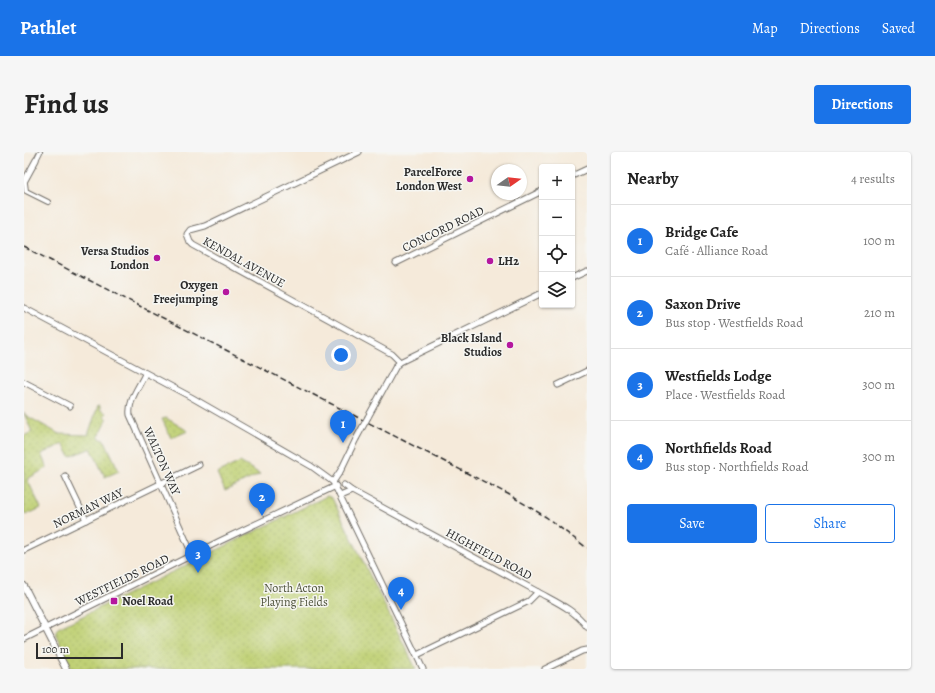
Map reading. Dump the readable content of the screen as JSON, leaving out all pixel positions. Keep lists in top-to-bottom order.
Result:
{
  "streets": {
    "street": [
      "CONCORD ROAD",
      "KENDAL AVENUE",
      "WALTON WAY",
      "NORMAN WAY",
      "HIGHFIELD ROAD",
      "WESTFIELDS ROAD"
    ]
  },
  "crossings": [
    ["WALTON WAY", "NORMAN WAY"],
    ["WALTON WAY", "WESTFIELDS ROAD"]
  ],
  "parks": ["North Acton Playing Fields"],
  "places": {
    "other": [
      "ParcelForce London West",
      "Versa Studios London",
      "LH2",
      "Oxygen Freejumping",
      "Black Island Studios"
    ],
    "transit": ["Noel Road"]
  },
  "scale_bar": "100 m",
  "north": "right",
  "page": {
    "header": "Pathlet",
    "nav": ["Map", "Directions", "Saved"],
    "title": "Find us",
    "buttons": [
      "Directions",
      ["Save", "Share"]
    ],
    "heading": ["Nearby", "4 results"],
    "map_buttons": ["+", "−"],
    "list": [
      {
        "mark": "1",
        "name": "Bridge Cafe",
        "note": "Café · Alliance Road",
        "value": "100 m"
      },
      {
        "mark": "2",
        "name": "Saxon Drive",
        "note": "Bus stop · Westfields Road",
        "value": "210 m"
      },
      {
        "mark": "3",
        "name": "Westfields Lodge",
        "note": "Place · Westfields Road",
        "value": "300 m"
      },
      {
        "mark": "4",
        "name": "Northfields Road",
        "note": "Bus stop · Northfields Road",
        "value": "300 m"
      }
    ],
    "pins": [
      "1",
      "2",
      "3",
      "4"
    ],
    "scale": "100 m"
  }
}
